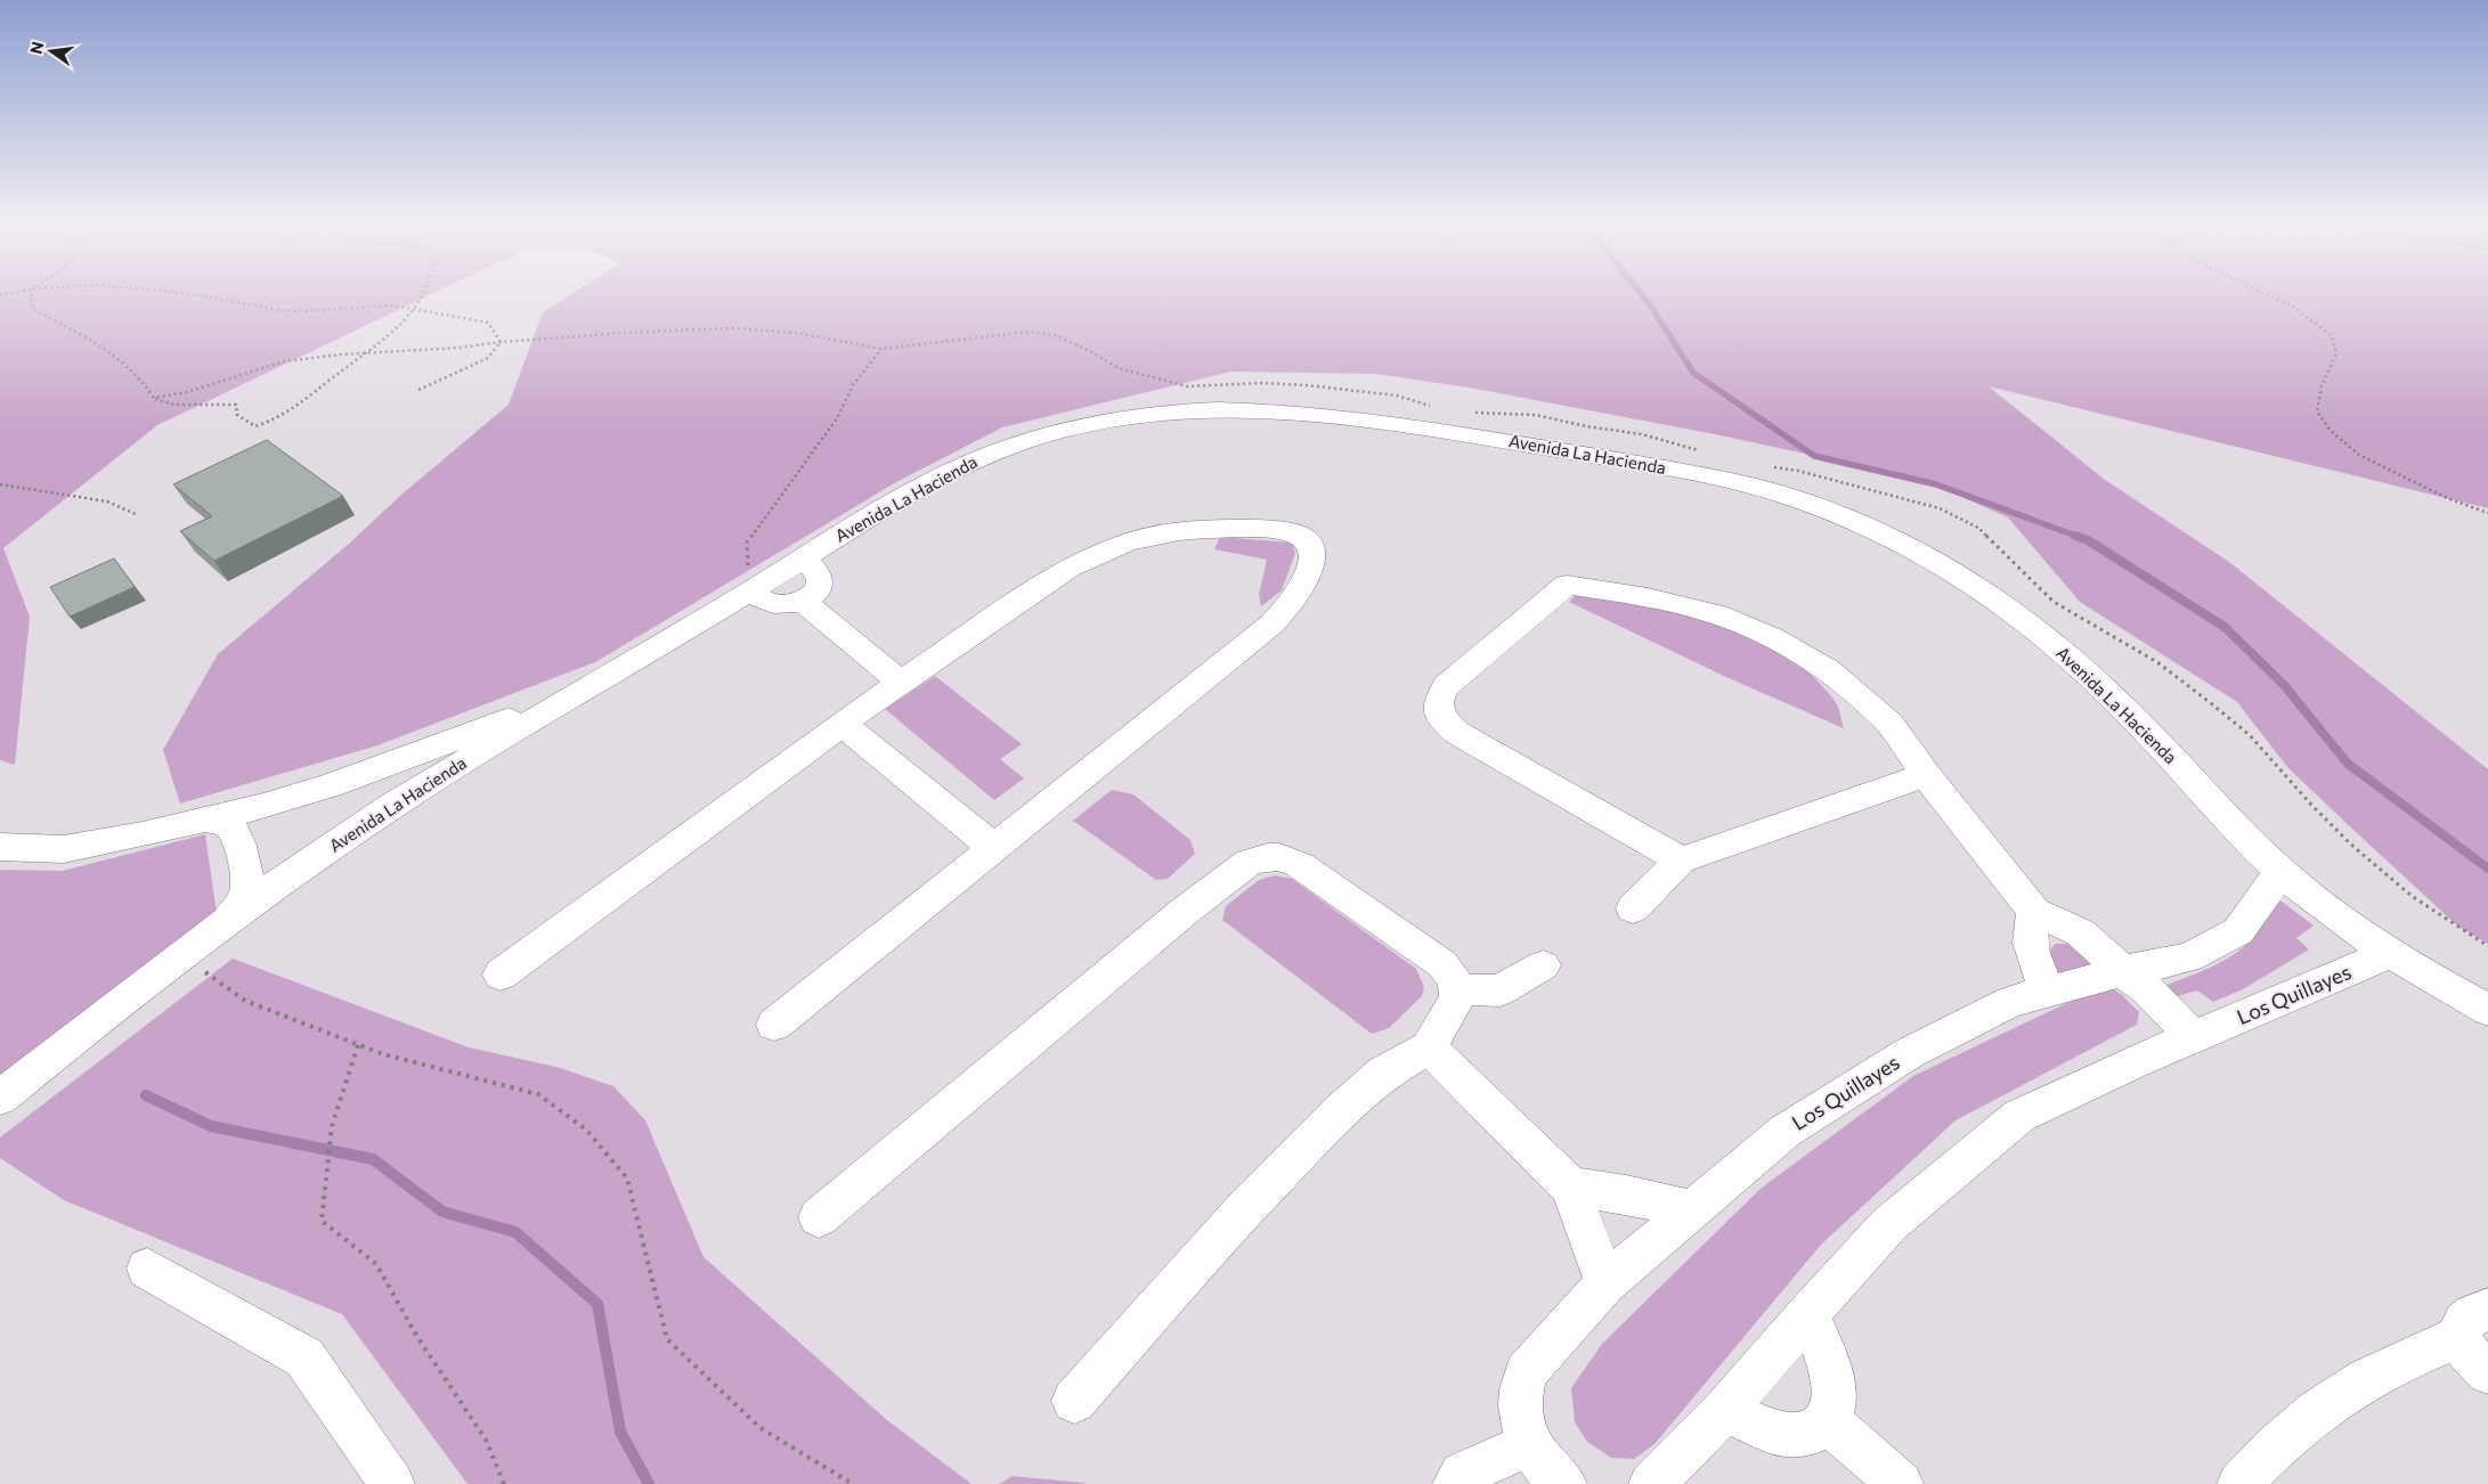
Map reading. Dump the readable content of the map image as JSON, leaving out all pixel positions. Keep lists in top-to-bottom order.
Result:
{
  "streets": {
    "street": ["Avenida La Hacienda", "Los Quillayes"]
  },
  "crossings": [
    ["Avenida La Hacienda", "Los Quillayes"]
  ],
  "north": "left"
}
